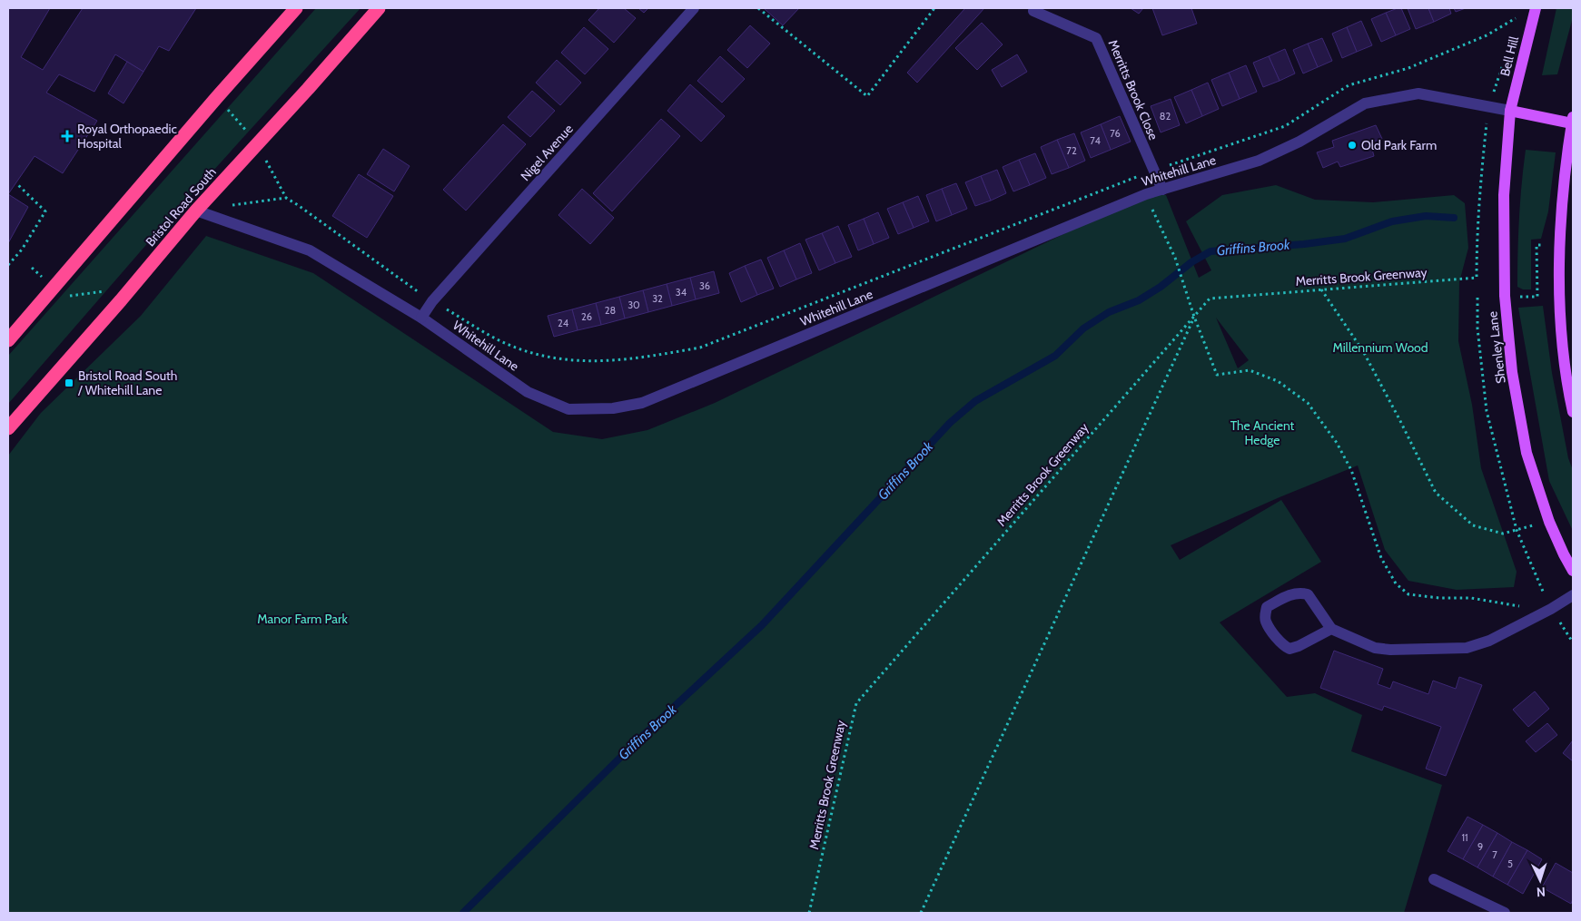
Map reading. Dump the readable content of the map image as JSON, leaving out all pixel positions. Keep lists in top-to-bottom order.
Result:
{
  "streets": {
    "highway": ["Bristol Road South"],
    "main road": ["Bell Hill", "Shenley Lane"],
    "street": ["Merritts Brook Close", "Nigel Avenue", "Whitehill Lane"],
    "path": ["Merritts Brook Greenway"]
  },
  "crossings": [
    ["Bell Hill", "Whitehill Lane"],
    ["Bell Hill", "Shenley Lane"],
    ["Merritts Brook Close", "Whitehill Lane"],
    ["Nigel Avenue", "Whitehill Lane"],
    ["Whitehill Lane", "Bristol Road South"],
    ["Whitehill Lane", "Merritts Brook Greenway"],
    ["Whitehill Lane", "Shenley Lane"]
  ],
  "water": ["Griffins Brook"],
  "parks": ["Millennium Wood", "The Ancient Hedge", "Manor Farm Park"],
  "places": {
    "health": ["Royal Orthopaedic Hospital"],
    "other": ["Old Park Farm"],
    "transit": ["Bristol Road South / Whitehill Lane"]
  },
  "house_numbers": [
    "82",
    "76",
    "74",
    "72",
    "36",
    "34",
    "32",
    "30",
    "28",
    "26",
    "24",
    "11",
    "9",
    "7",
    "5"
  ],
  "north": "bottom"
}
